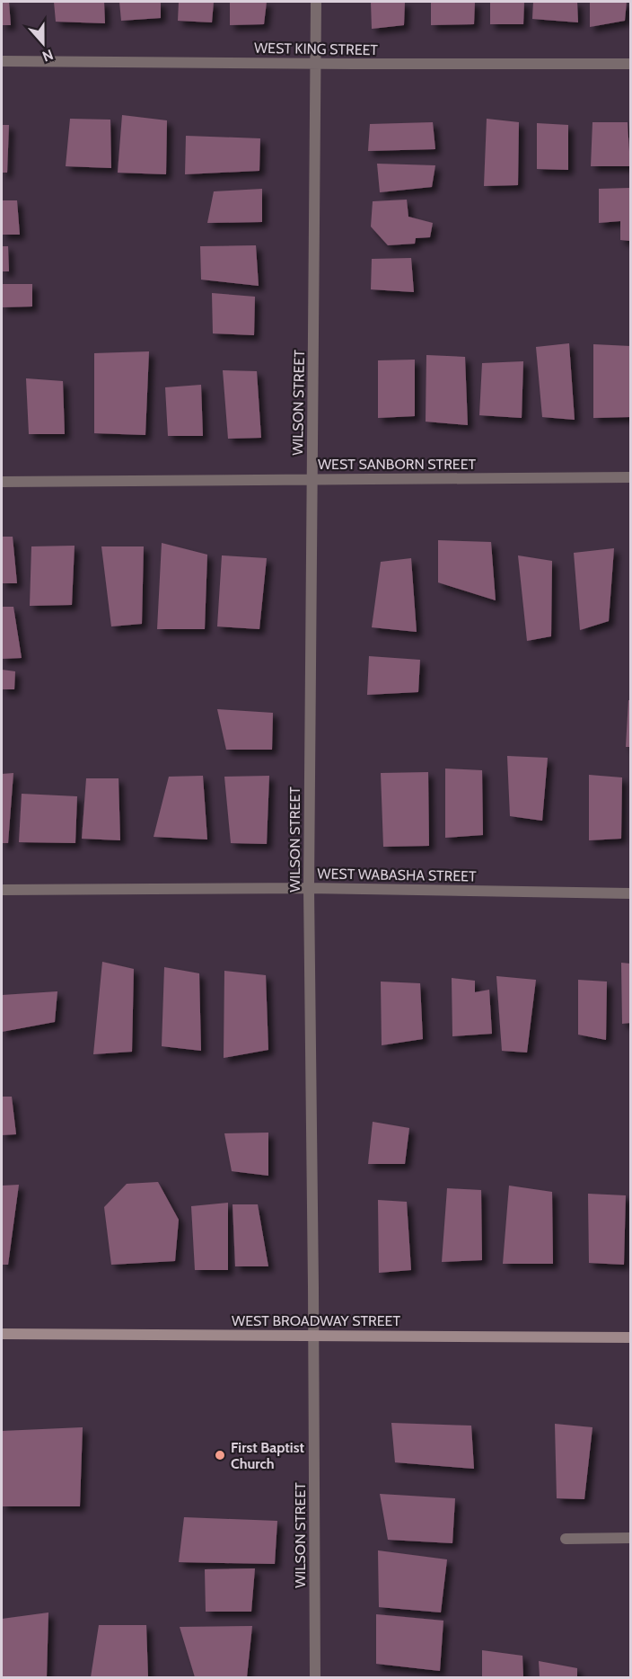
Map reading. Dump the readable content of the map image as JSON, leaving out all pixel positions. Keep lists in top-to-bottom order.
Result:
{
  "streets": {
    "main road": ["WEST BROADWAY STREET"],
    "street": [
      "WEST KING STREET",
      "WILSON STREET",
      "WEST SANBORN STREET",
      "WEST WABASHA STREET"
    ]
  },
  "crossings": [
    ["WEST KING STREET", "WILSON STREET"],
    ["WILSON STREET", "WEST SANBORN STREET"],
    ["WILSON STREET", "WEST WABASHA STREET"],
    ["WILSON STREET", "WEST BROADWAY STREET"]
  ],
  "places": ["First Baptist Church"],
  "north": "bottom"
}
